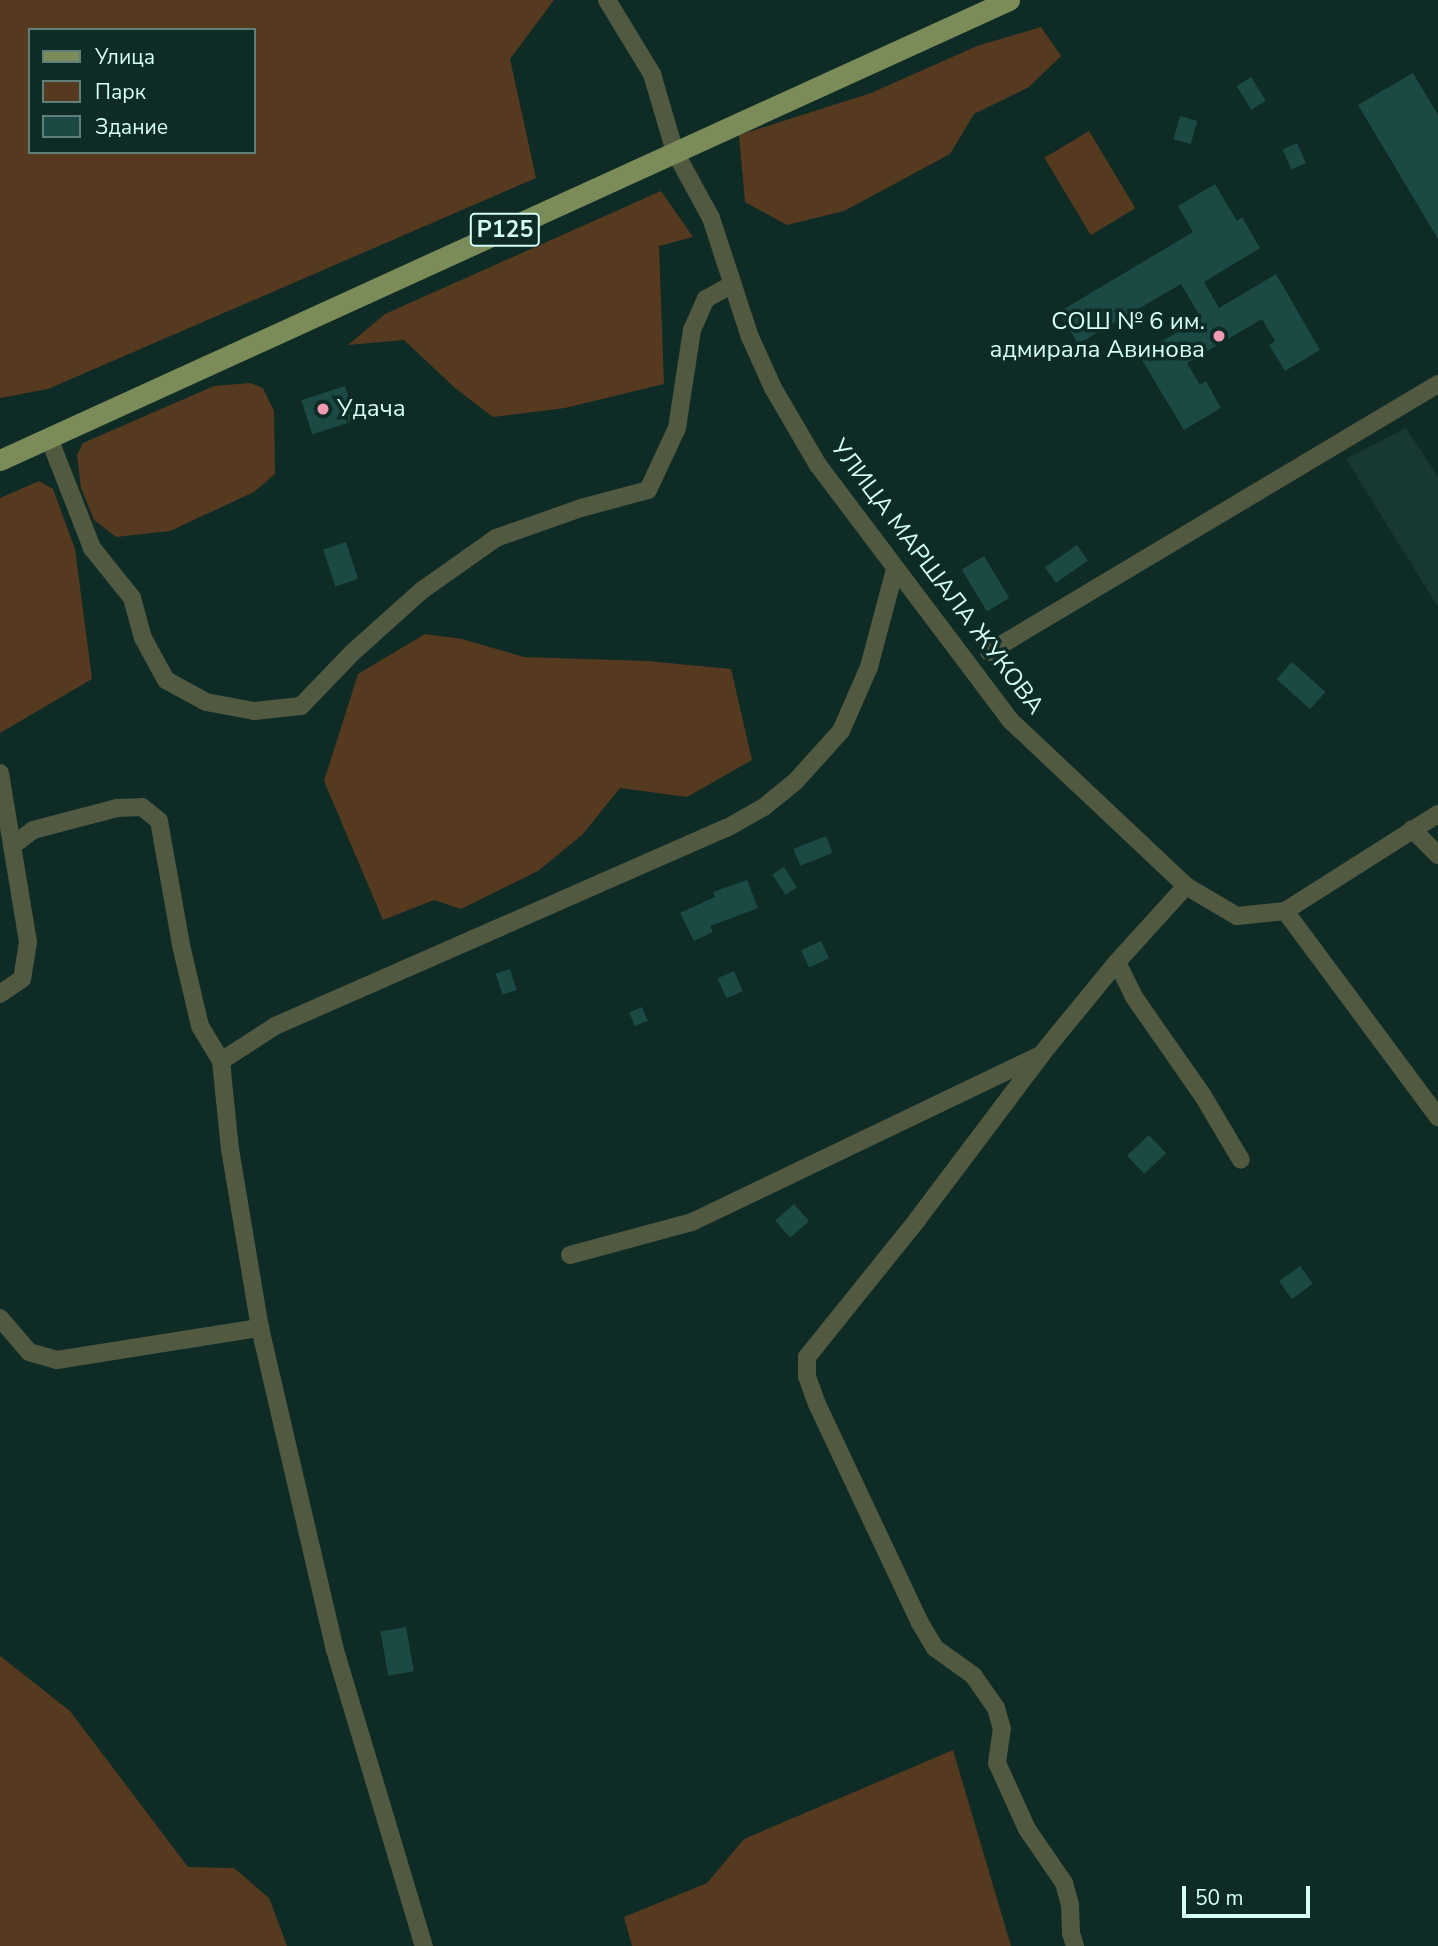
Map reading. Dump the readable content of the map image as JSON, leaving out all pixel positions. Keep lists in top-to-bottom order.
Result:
{
  "streets": {
    "main road": ["Р125"],
    "street": ["УЛИЦА МАРШАЛА ЖУКОВА"]
  },
  "crossings": [
    ["Р125", "УЛИЦА МАРШАЛА ЖУКОВА"]
  ],
  "places": ["СОШ № 6 им. адмирала Авинова", "Удача"],
  "legend": ["Улица", "Парк", "Здание"],
  "scale_bar": "50 m"
}
